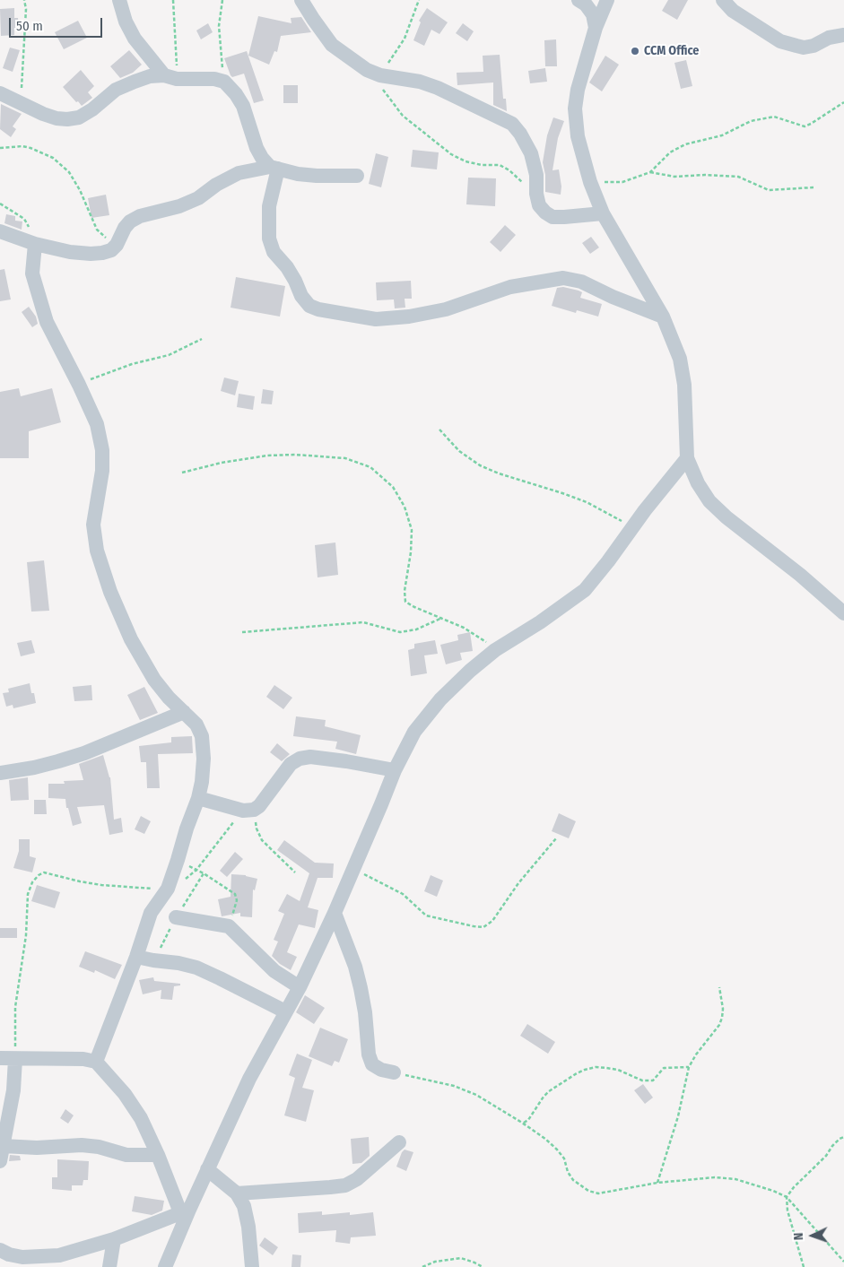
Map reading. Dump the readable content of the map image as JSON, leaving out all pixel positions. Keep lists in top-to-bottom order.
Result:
{
  "places": ["CCM Office"],
  "scale_bar": "50 m",
  "north": "left"
}
